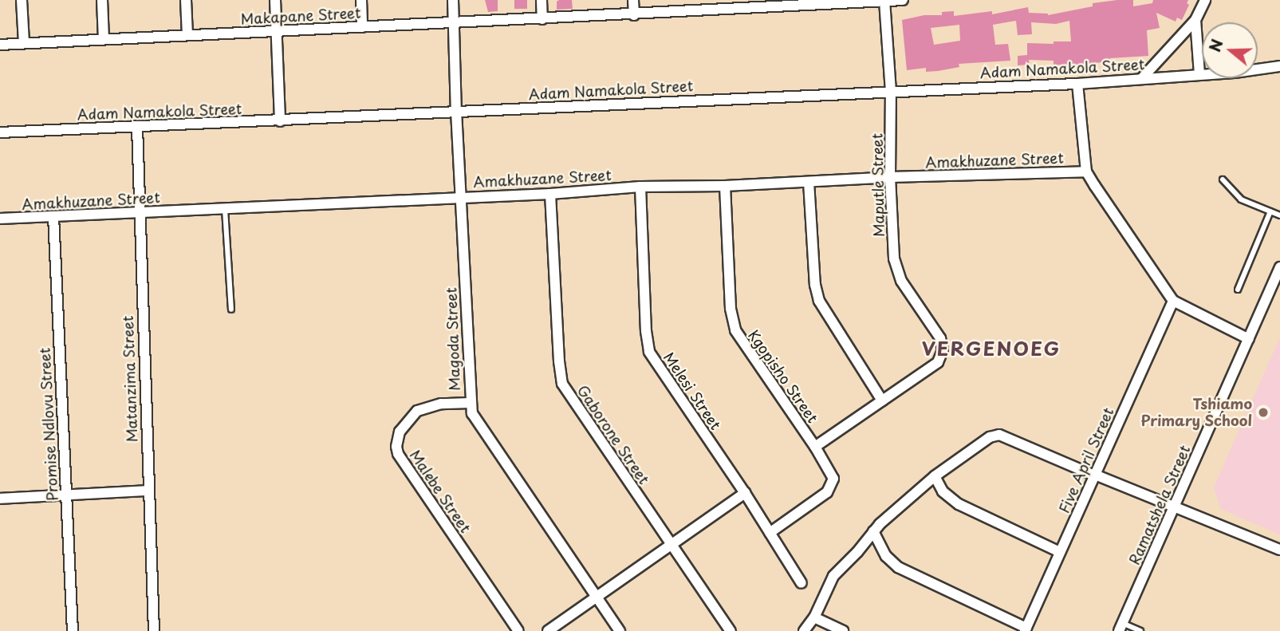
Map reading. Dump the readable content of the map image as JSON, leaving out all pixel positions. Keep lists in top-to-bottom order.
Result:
{
  "streets": {
    "street": [
      "Makapane Street",
      "Adam Namakola Street",
      "Amakhuzane Street",
      "Maputle Street",
      "Magoda Street",
      "Kgopisho Street",
      "Matanzima Street",
      "Melesi Street",
      "Promise Ndlovu Street",
      "Gaborone Street",
      "Five April Street",
      "Malebe Street",
      "Ramatshela Street"
    ]
  },
  "crossings": [
    ["Makapane Street", "Maputle Street"],
    ["Makapane Street", "Magoda Street"],
    ["Adam Namakola Street", "Maputle Street"],
    ["Adam Namakola Street", "Magoda Street"],
    ["Adam Namakola Street", "Matanzima Street"],
    ["Amakhuzane Street", "Maputle Street"],
    ["Amakhuzane Street", "Magoda Street"],
    ["Amakhuzane Street", "Kgopisho Street"],
    ["Amakhuzane Street", "Matanzima Street"],
    ["Amakhuzane Street", "Melesi Street"],
    ["Amakhuzane Street", "Promise Ndlovu Street"],
    ["Amakhuzane Street", "Gaborone Street"],
    ["Magoda Street", "Malebe Street"],
    ["Kgopisho Street", "Melesi Street"]
  ],
  "districts": ["VERGENOEG"],
  "places": ["Tshiamo Primary School"],
  "north": "left"
}
